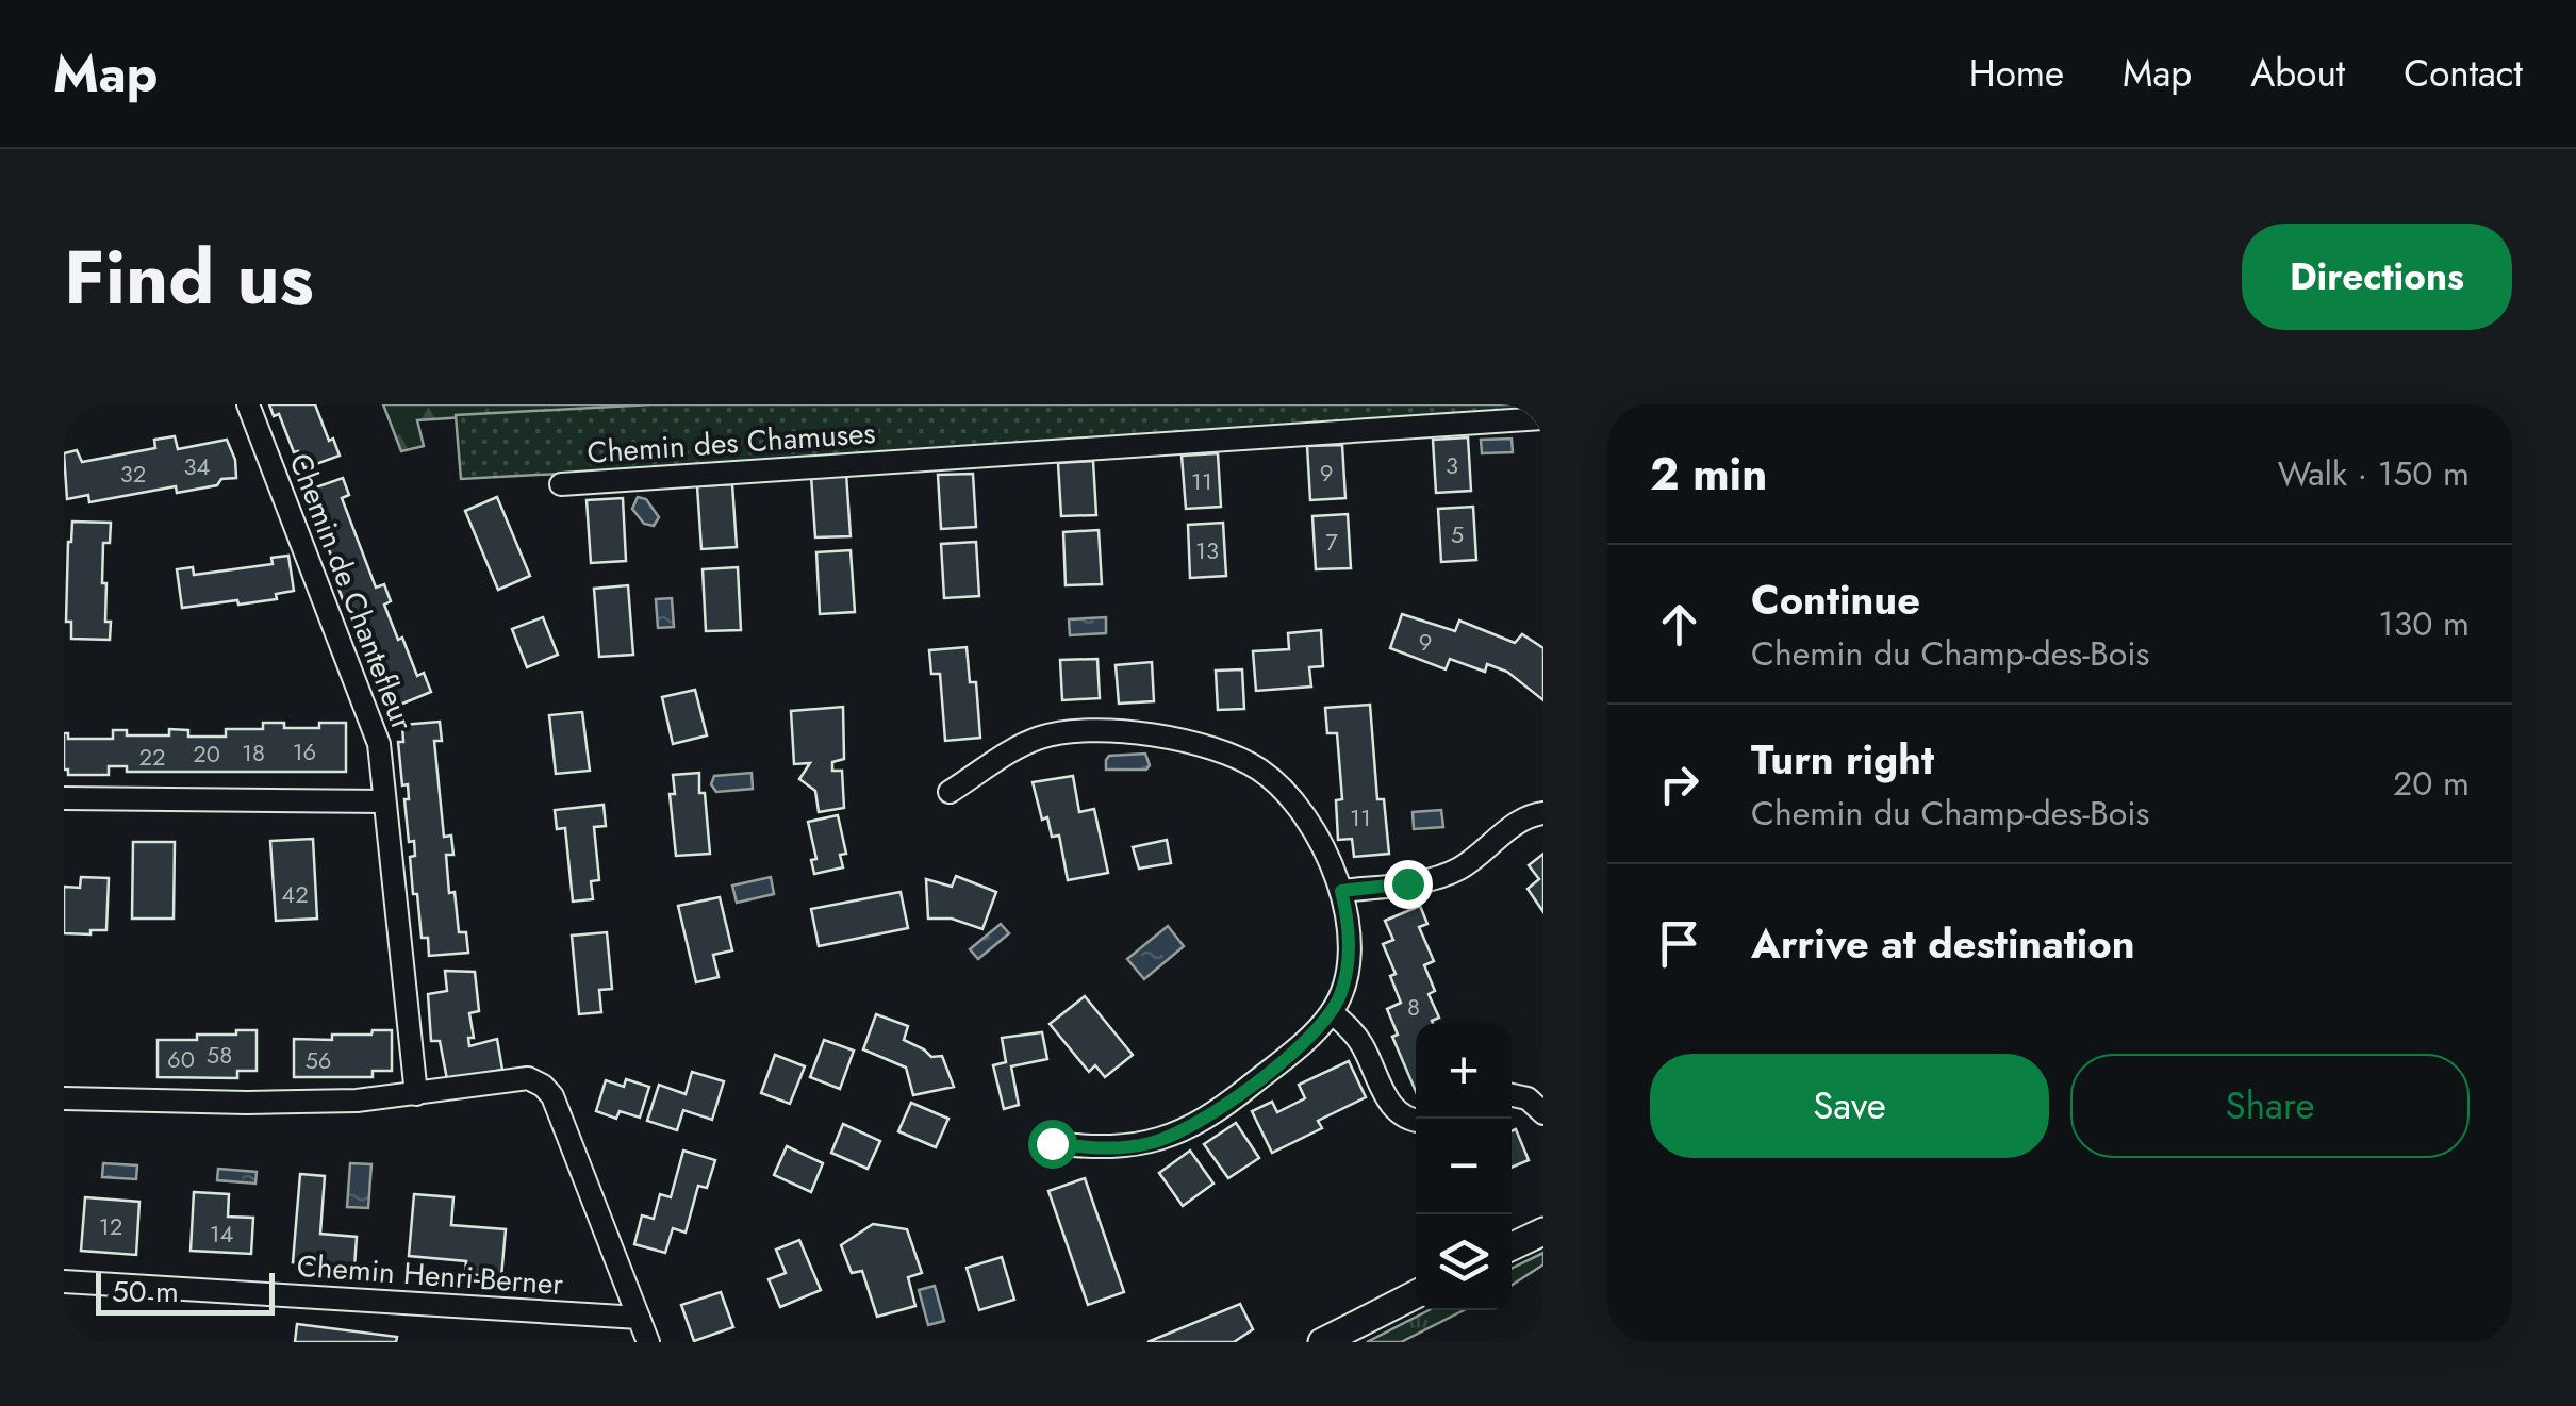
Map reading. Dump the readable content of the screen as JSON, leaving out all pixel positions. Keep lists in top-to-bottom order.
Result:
{
  "streets": {
    "street": ["Chemin des Chamuses", "Chemin de Chantefleur", "Chemin Henri-Berner"]
  },
  "house_numbers": [
    "3",
    "34",
    "9",
    "32",
    "11",
    "5",
    "7",
    "13",
    "9",
    "16",
    "18",
    "20",
    "22",
    "11",
    "42",
    "8",
    "58",
    "60",
    "56",
    "12",
    "14"
  ],
  "scale_bar": "50 m",
  "page": {
    "header": "Map",
    "nav": [
      "Home",
      "Map",
      "About",
      "Contact"
    ],
    "title": "Find us",
    "buttons": [
      "Directions",
      ["Save", "Share"]
    ],
    "heading": ["2 min", "Walk · 150 m"],
    "list": [
      ["Continue", "Chemin du Champ-des-Bois", "130 m"],
      ["Turn right", "Chemin du Champ-des-Bois", "20 m"],
      "Arrive at destination"
    ],
    "map_buttons": ["+", "−"],
    "scale": "50 m"
  }
}
